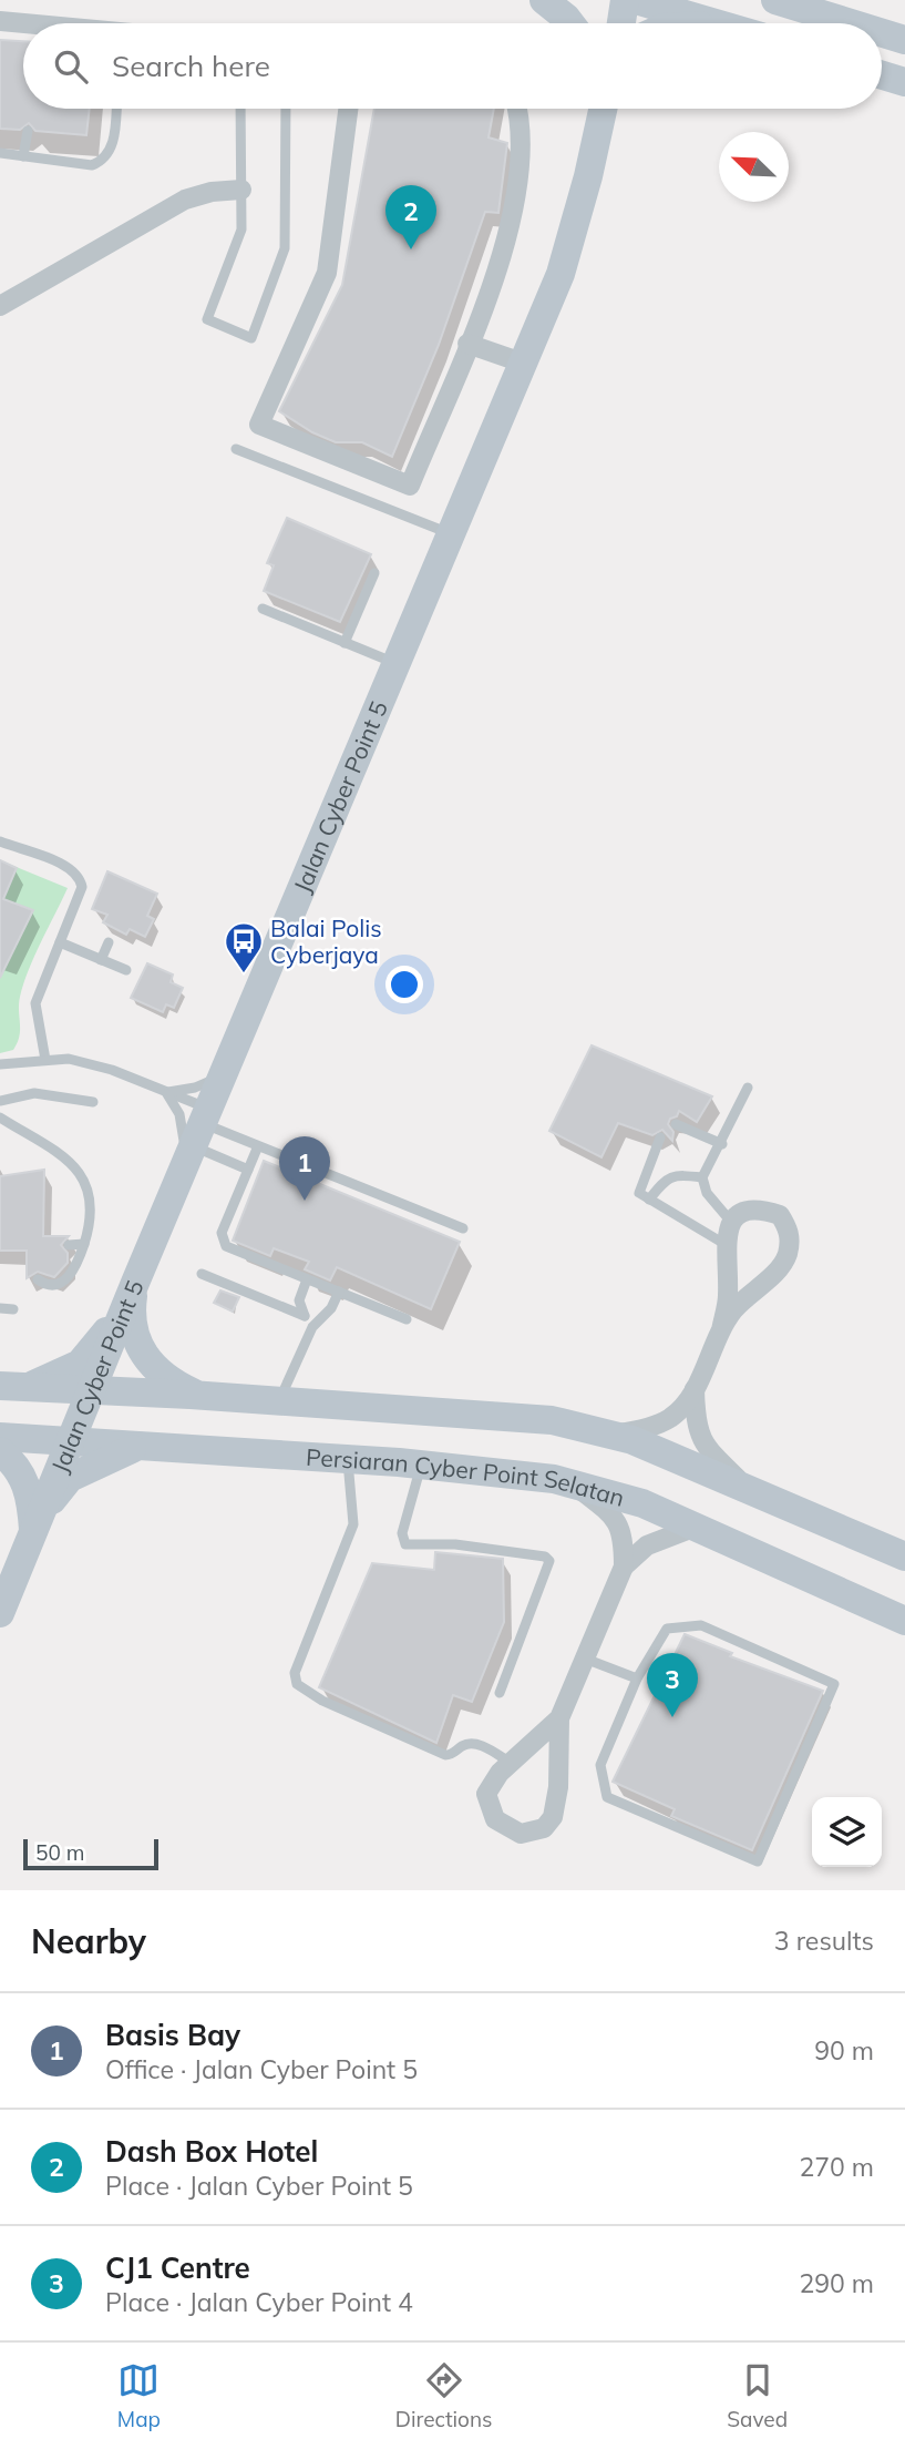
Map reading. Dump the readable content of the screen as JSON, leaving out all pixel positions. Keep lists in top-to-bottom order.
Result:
{
  "streets": {
    "main road": ["Jalan Cyber Point 5", "Persiaran Cyber Point Selatan"]
  },
  "crossings": [
    ["Jalan Cyber Point 5", "Persiaran Cyber Point Selatan"]
  ],
  "places": {
    "bus stop": ["Balai Polis Cyberjaya"]
  },
  "scale_bar": "50 m",
  "north": "top left",
  "page": {
    "search": "Search here",
    "pins": ["2", "1", "3"],
    "scale": "50 m",
    "heading": ["Nearby", "3 results"],
    "list": [
      {
        "mark": "1",
        "name": "Basis Bay",
        "note": "Office · Jalan Cyber Point 5",
        "value": "90 m"
      },
      {
        "mark": "2",
        "name": "Dash Box Hotel",
        "note": "Place · Jalan Cyber Point 5",
        "value": "270 m"
      },
      {
        "mark": "3",
        "name": "CJ1 Centre",
        "note": "Place · Jalan Cyber Point 4",
        "value": "290 m"
      }
    ],
    "nav": ["Map", "Directions", "Saved"]
  }
}
